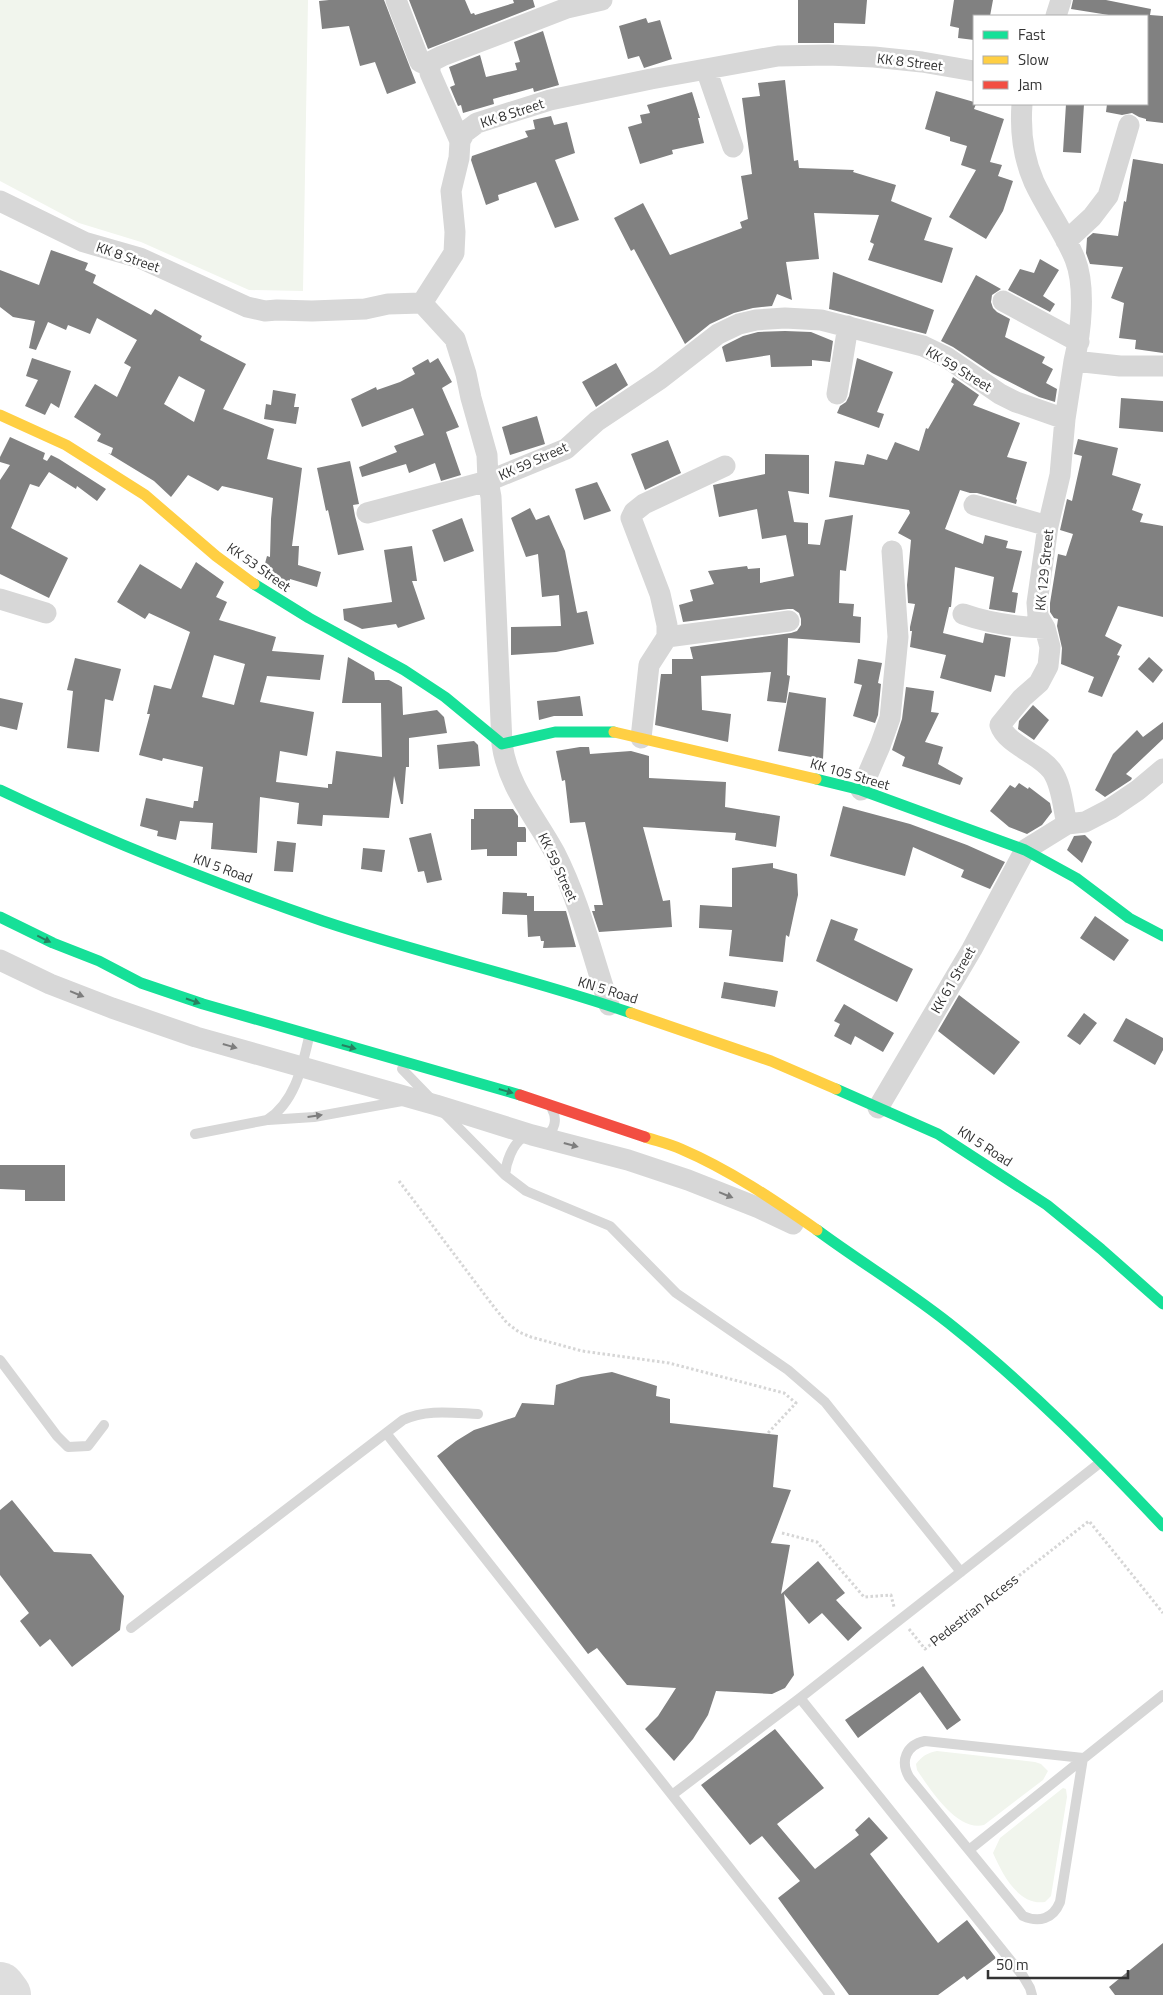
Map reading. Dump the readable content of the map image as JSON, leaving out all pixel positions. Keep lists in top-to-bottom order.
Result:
{
  "streets": {
    "street": [
      "KK 8 Street",
      "KK 59 Street",
      "KK 53 Street",
      "KK 129 Street",
      "KK 105 Street",
      "KN 5 Road",
      "KK 61 Street"
    ],
    "path": ["Pedestrian Access"]
  },
  "crossings": [
    ["KK 59 Street", "KK 53 Street"],
    ["KK 59 Street", "KK 129 Street"],
    ["KK 59 Street", "KK 105 Street"],
    ["KK 59 Street", "KN 5 Road"],
    ["KK 53 Street", "KK 105 Street"],
    ["KK 105 Street", "KK 61 Street"],
    ["KN 5 Road", "KK 61 Street"]
  ],
  "legend": ["Fast", "Slow", "Jam"],
  "scale_bar": "50 m"
}
